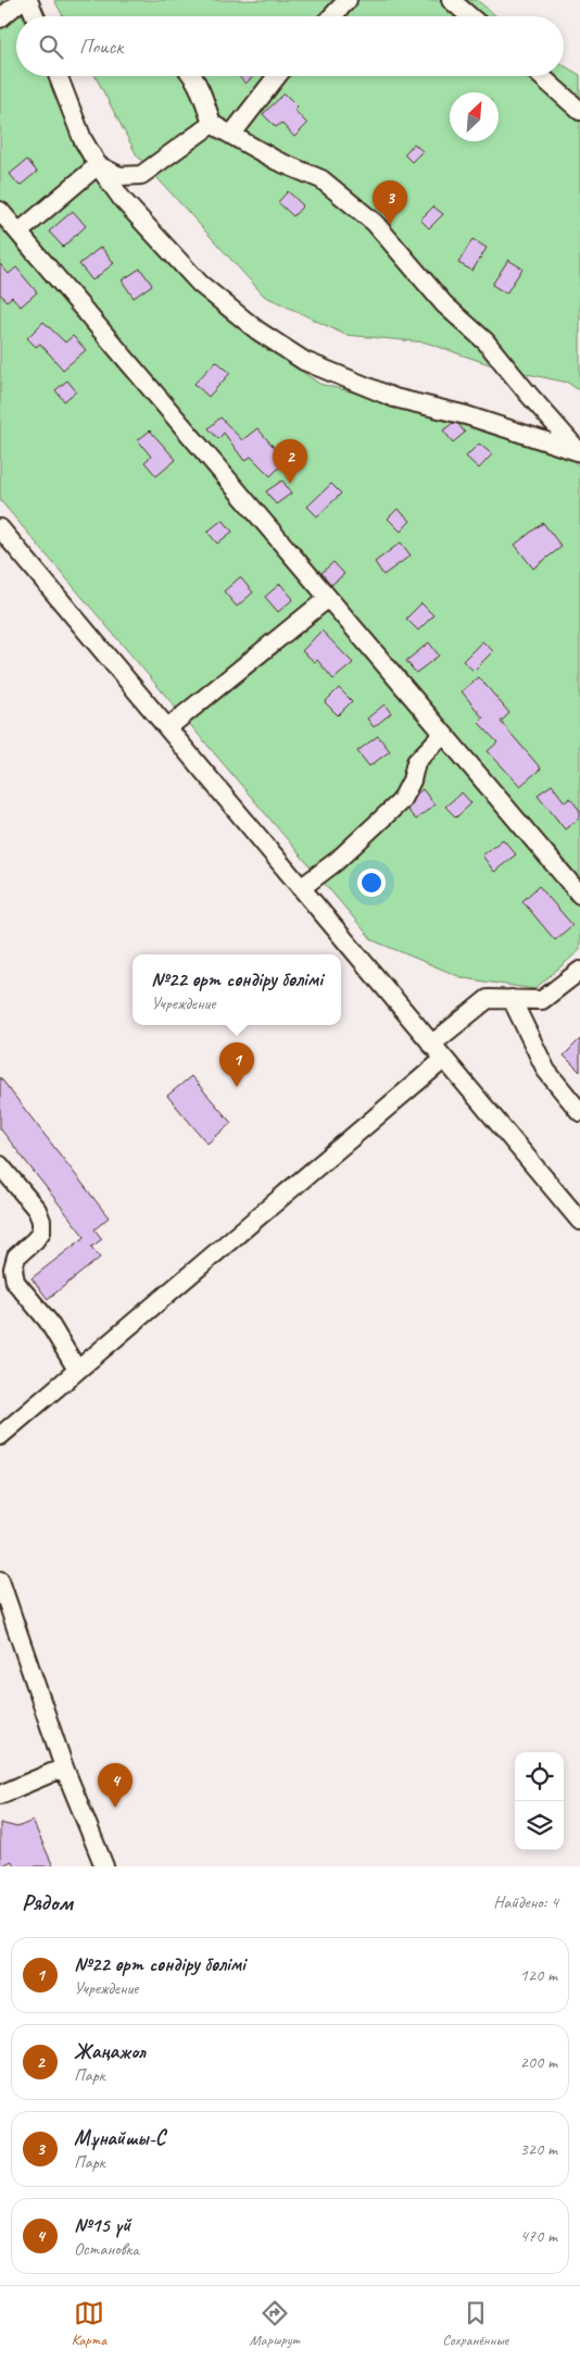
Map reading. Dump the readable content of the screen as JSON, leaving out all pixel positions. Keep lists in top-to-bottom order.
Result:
{
  "north": "top right",
  "page": {
    "search": "Поиск",
    "pins": [
      "3",
      "2",
      "1",
      "4"
    ],
    "popup": ["№22 өрт сөндіру бөлімі", "Учреждение"],
    "heading": ["Рядом", "Найдено: 4"],
    "list": [
      {
        "mark": "1",
        "name": "№22 өрт сөндіру бөлімі",
        "note": "Учреждение",
        "value": "120 m"
      },
      {
        "mark": "2",
        "name": "Жаңажол",
        "note": "Парк",
        "value": "200 m"
      },
      {
        "mark": "3",
        "name": "Мұнайшы-С",
        "note": "Парк",
        "value": "320 m"
      },
      {
        "mark": "4",
        "name": "№15 үй",
        "note": "Остановка",
        "value": "470 m"
      }
    ],
    "nav": ["Карта", "Маршрут", "Сохранённые"]
  }
}
